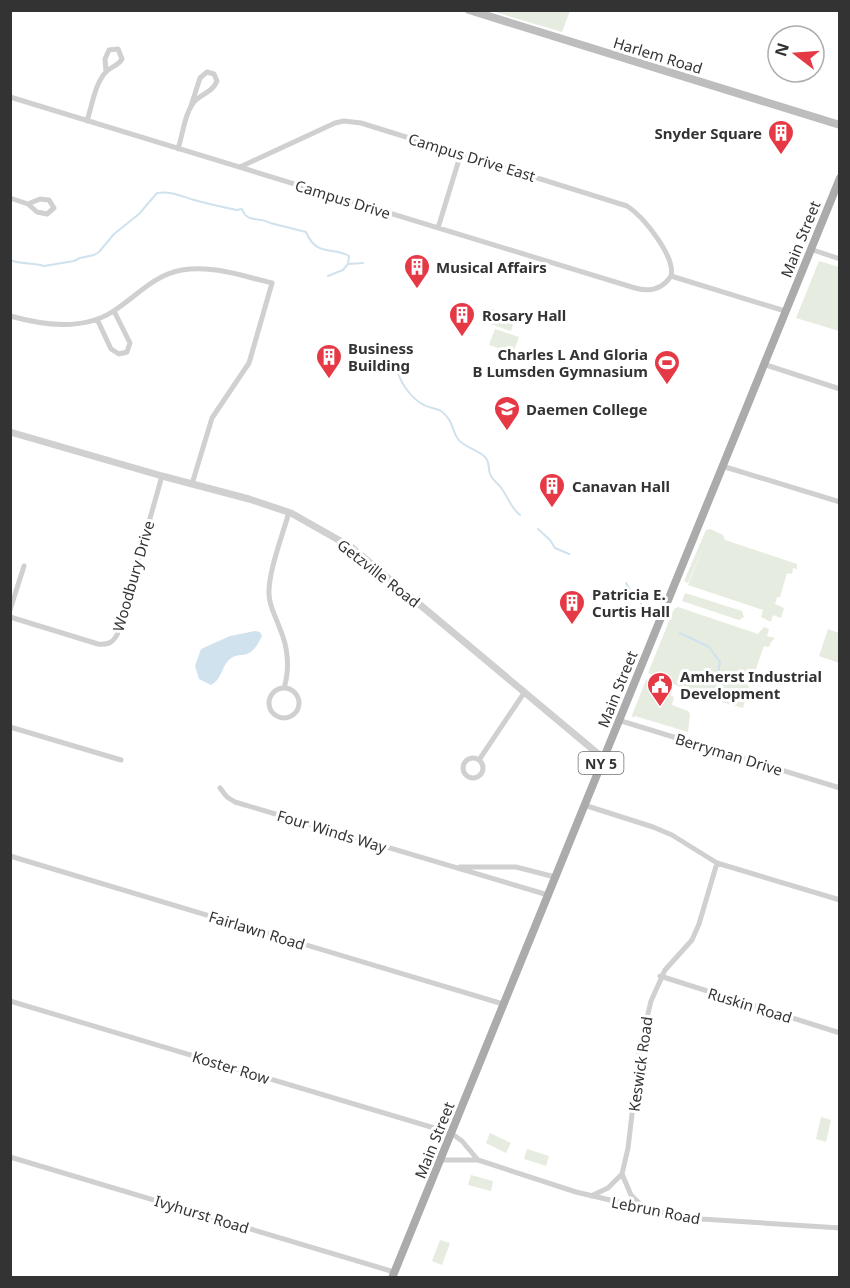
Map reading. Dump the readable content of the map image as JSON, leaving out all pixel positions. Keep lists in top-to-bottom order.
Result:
{
  "streets": {
    "main road": ["Harlem Road", "Main Street", "NY 5"],
    "street": [
      "Campus Drive East",
      "Campus Drive",
      "Getzville Road",
      "Woodbury Drive",
      "Berryman Drive",
      "Four Winds Way",
      "Fairlawn Road",
      "Ruskin Road",
      "Keswick Road",
      "Koster Row",
      "Lebrun Road",
      "Ivyhurst Road"
    ]
  },
  "crossings": [
    ["Campus Drive East", "Campus Drive"],
    ["Main Street", "Getzville Road"],
    ["Main Street", "Berryman Drive"],
    ["Main Street", "Four Winds Way"],
    ["Main Street", "Fairlawn Road"],
    ["Main Street", "Koster Row"],
    ["Main Street", "Lebrun Road"],
    ["Main Street", "Ivyhurst Road"],
    ["Getzville Road", "Woodbury Drive"],
    ["Ruskin Road", "Keswick Road"],
    ["Koster Row", "Lebrun Road"]
  ],
  "places": {
    "building": [
      "Snyder Square",
      "Musical Affairs",
      "Rosary Hall",
      "Business Building",
      "Canavan Hall",
      "Patricia E. Curtis Hall"
    ],
    "sports": ["Charles L And Gloria B Lumsden Gymnasium"],
    "school or university": ["Daemen College"],
    "public building": ["Amherst Industrial Development"]
  },
  "north": "left"
}
